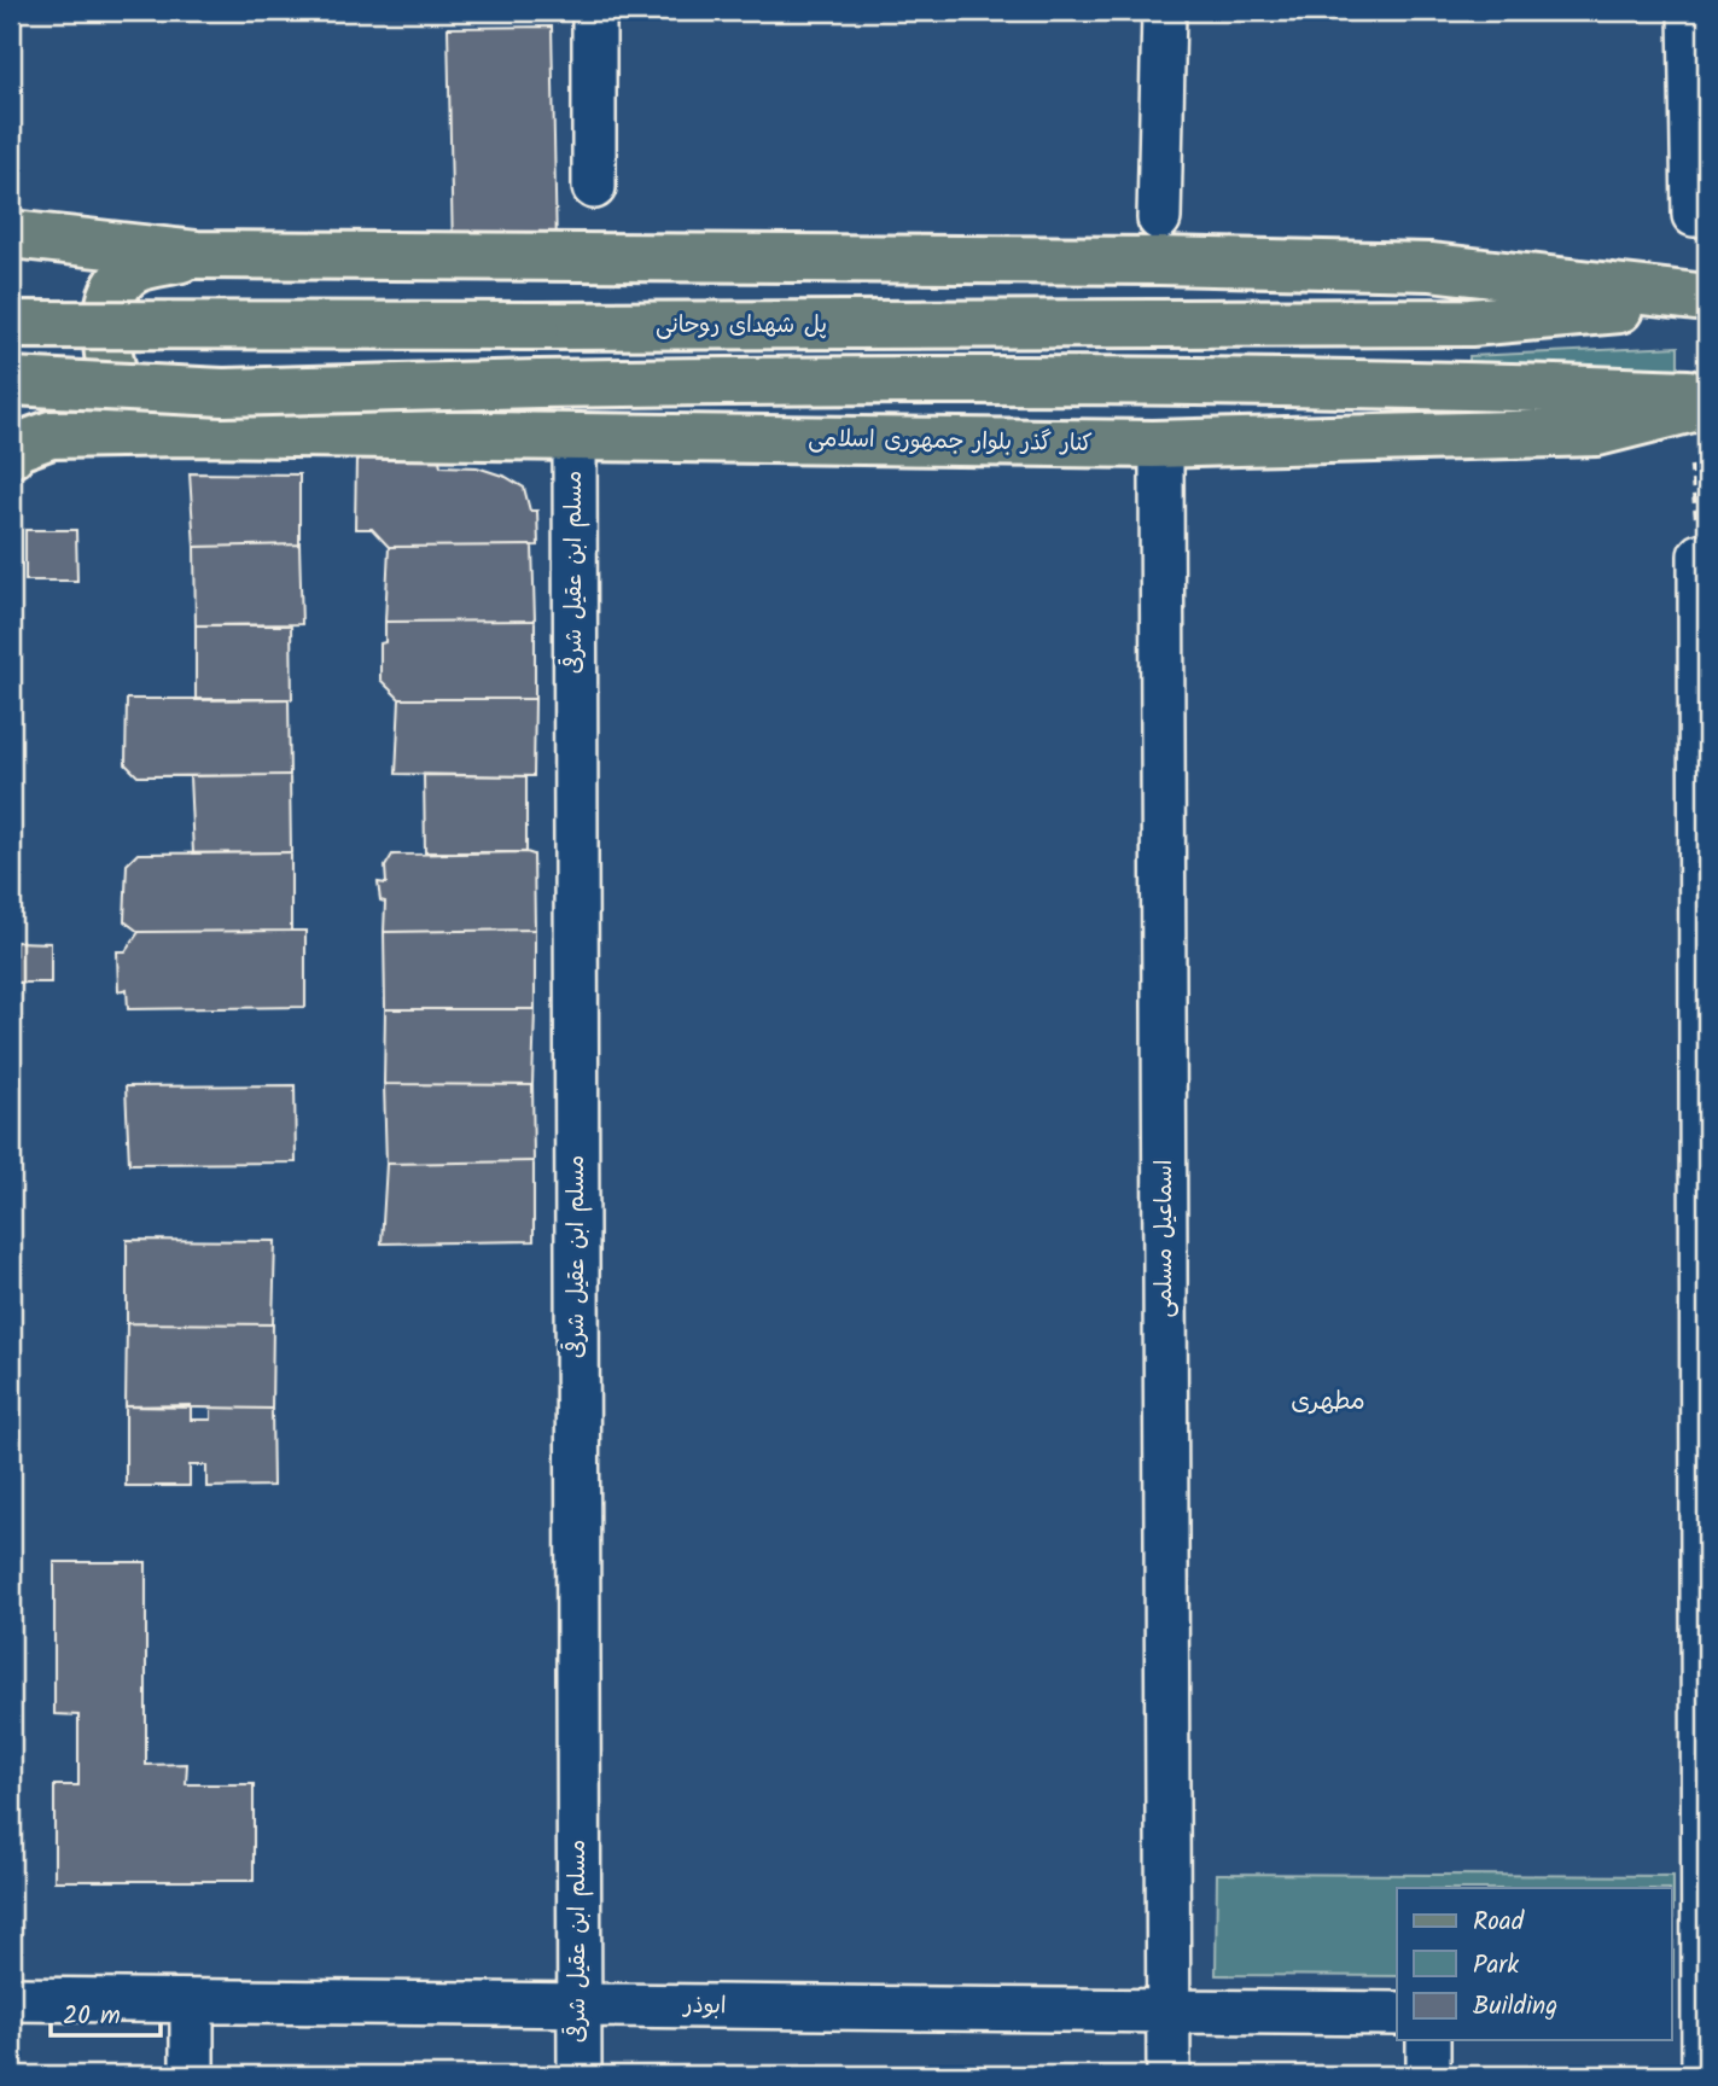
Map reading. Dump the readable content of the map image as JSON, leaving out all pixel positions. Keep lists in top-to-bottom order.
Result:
{
  "streets": {
    "main road": ["پل شهدای روحانی", "کنار گذر بلوار جمهوری اسلامی"],
    "street": ["مسلم ابن عقیل شرقی", "اسماعیل مسلمی", "ابوذر"]
  },
  "crossings": [
    ["کنار گذر بلوار جمهوری اسلامی", "مسلم ابن عقیل شرقی"],
    ["مسلم ابن عقیل شرقی", "ابوذر"],
    ["اسماعیل مسلمی", "ابوذر"]
  ],
  "districts": ["مطهری"],
  "legend": ["Road", "Park", "Building"],
  "scale_bar": "20 m"
}
